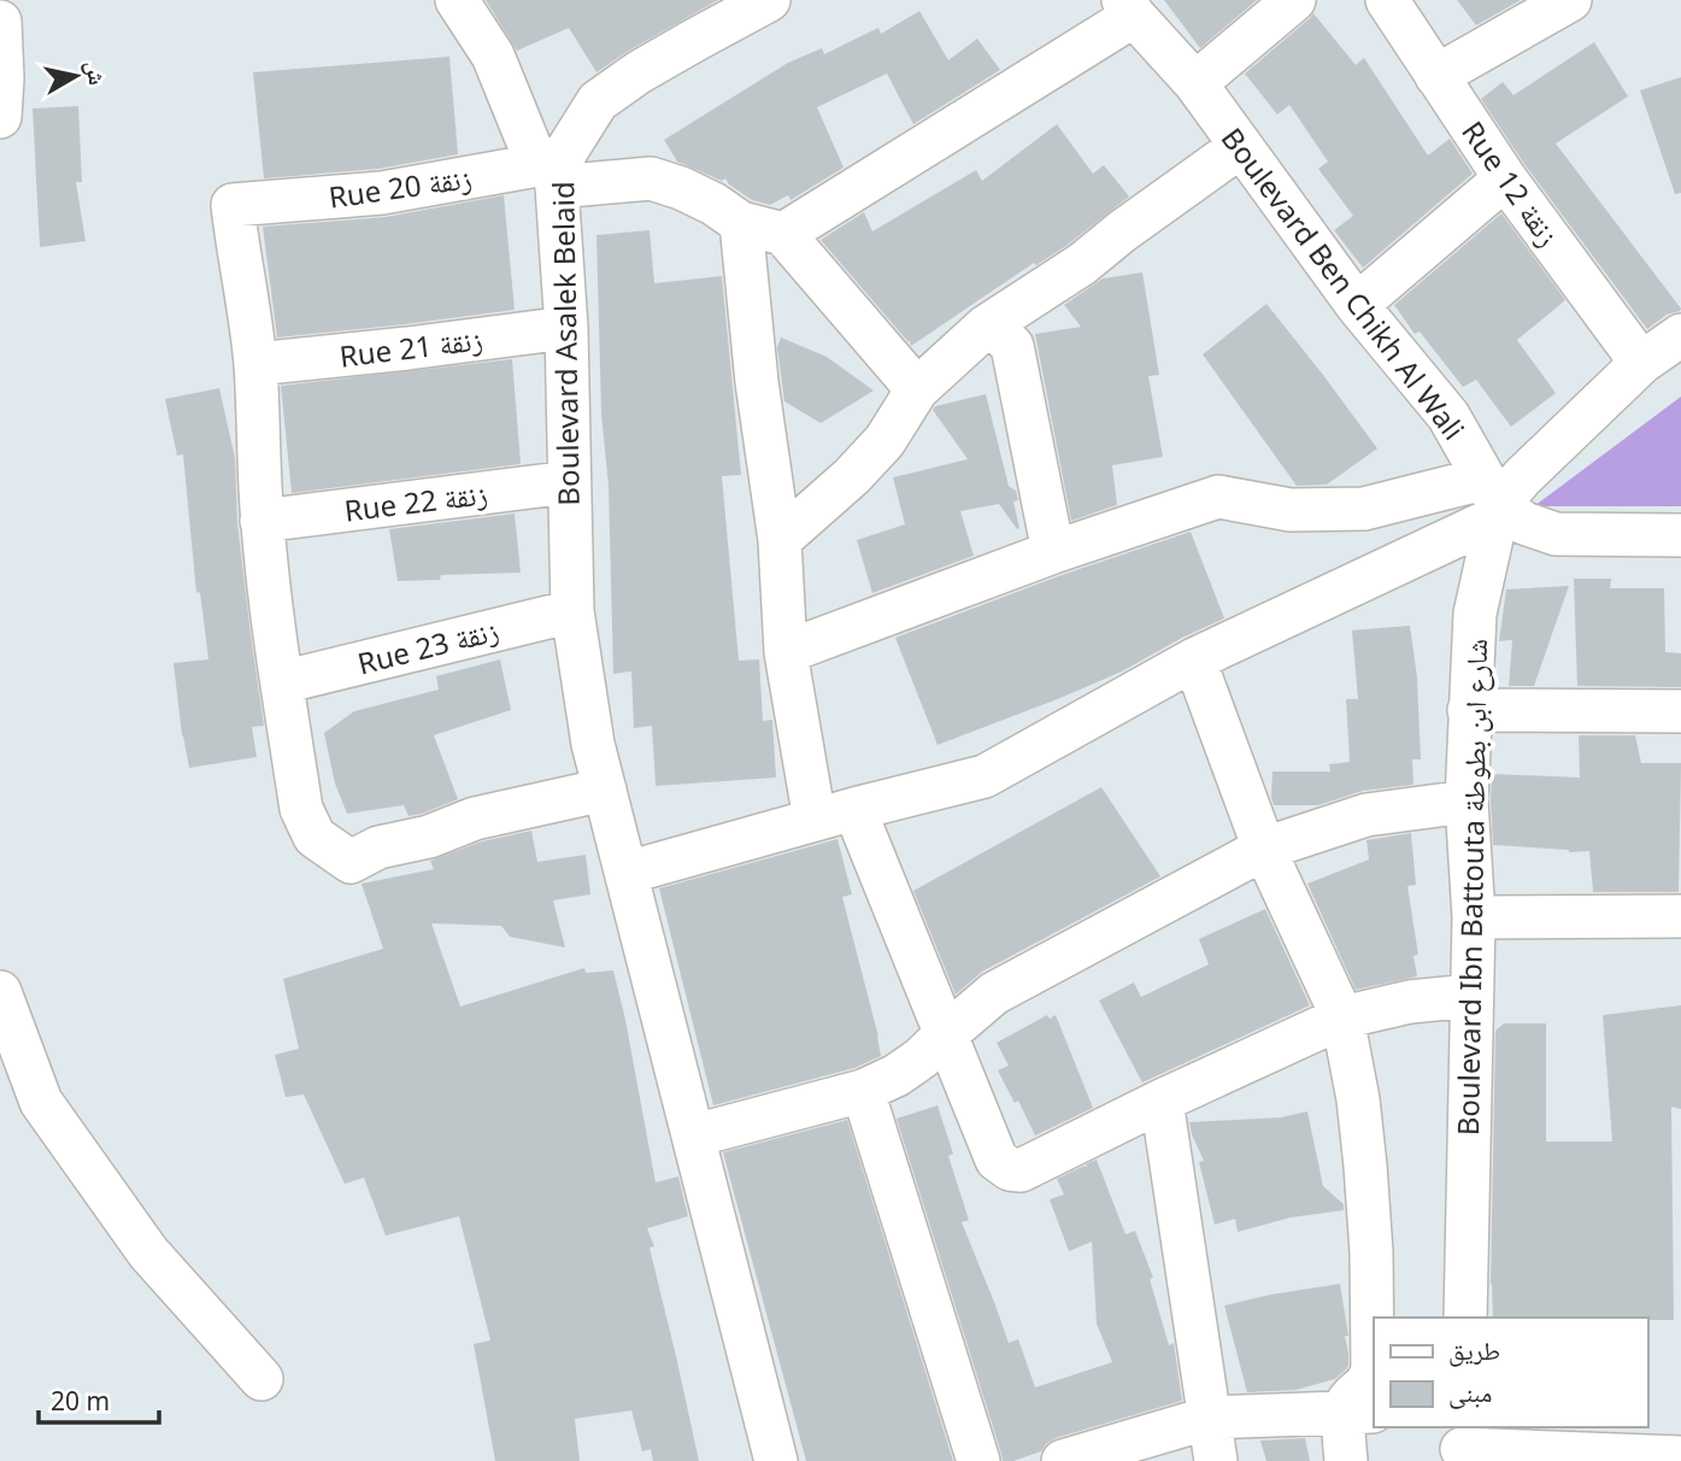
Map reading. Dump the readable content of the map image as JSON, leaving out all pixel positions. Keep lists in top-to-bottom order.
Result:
{
  "streets": {
    "street": [
      "Rue 12 زنقة",
      "Rue 20 زنقة",
      "Boulevard Ben Chikh Al Wali",
      "Boulevard Asalek Belaid",
      "Rue 21 زنقة",
      "Rue 22 زنقة",
      "Rue 23 زنقة",
      "Boulevard Ibn Battouta شارع ابن بطوطة"
    ]
  },
  "crossings": [
    ["Rue 12 زنقة", "Boulevard Ibn Battouta شارع ابن بطوطة"],
    ["Rue 20 زنقة", "Boulevard Asalek Belaid"],
    ["Rue 20 زنقة", "Rue 21 زنقة"],
    ["Boulevard Ben Chikh Al Wali", "Boulevard Ibn Battouta شارع ابن بطوطة"],
    ["Boulevard Asalek Belaid", "Rue 21 زنقة"],
    ["Boulevard Asalek Belaid", "Rue 22 زنقة"],
    ["Boulevard Asalek Belaid", "Rue 23 زنقة"]
  ],
  "legend": ["طريق", "مبنى"],
  "scale_bar": "20 m",
  "north": "right"
}
